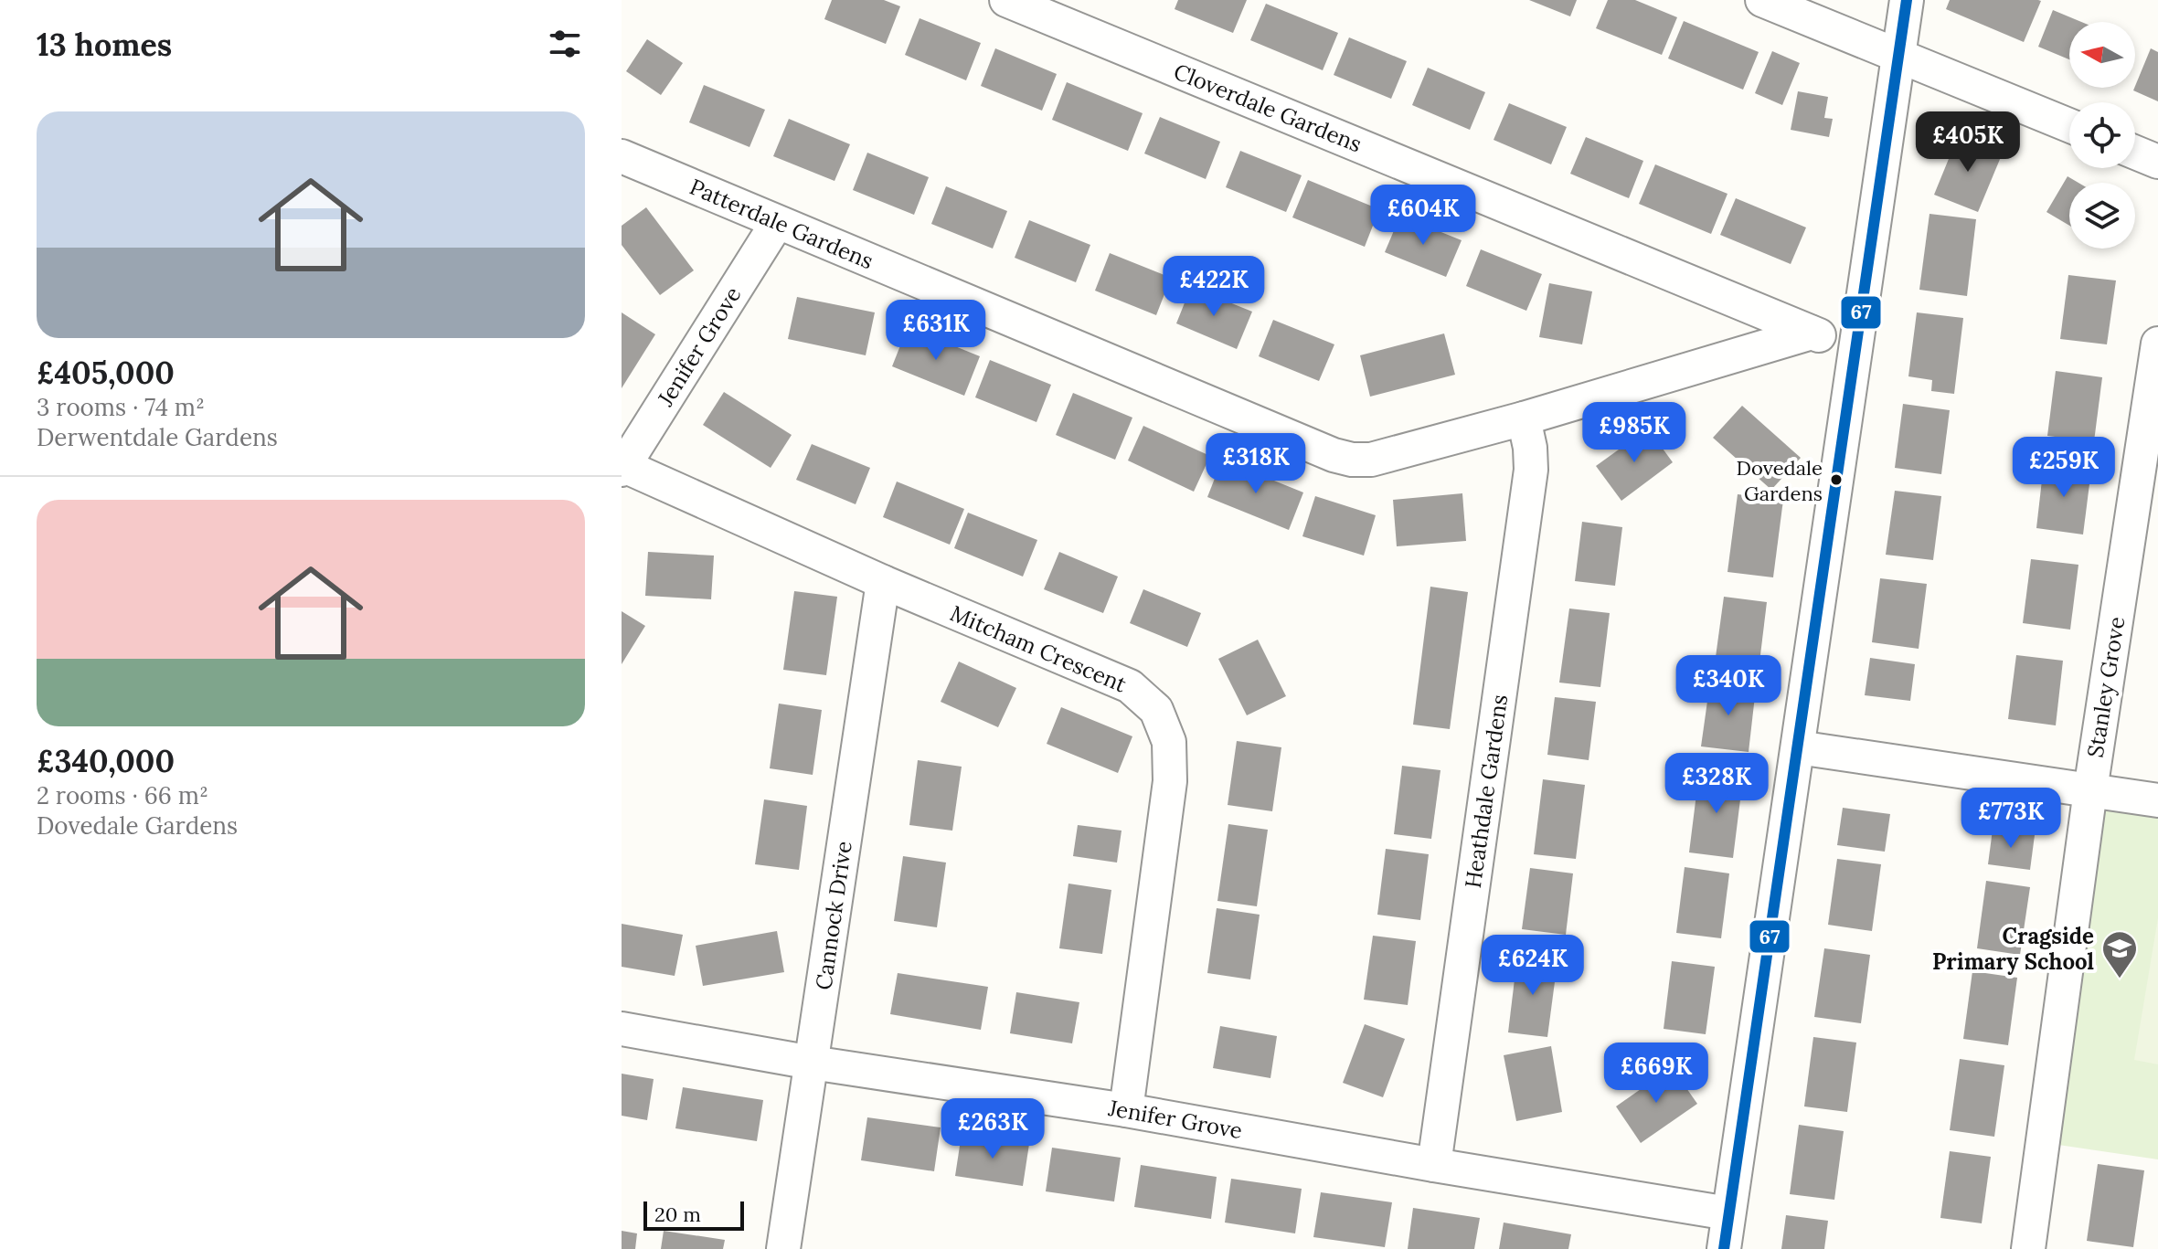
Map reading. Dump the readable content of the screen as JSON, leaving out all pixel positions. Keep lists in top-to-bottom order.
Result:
{
  "streets": {
    "street": [
      "Cloverdale Gardens",
      "Patterdale Gardens",
      "Jenifer Grove",
      "Mitcham Crescent",
      "Stanley Grove",
      "Heathdale Gardens",
      "Cannock Drive"
    ]
  },
  "crossings": [
    ["Cloverdale Gardens", "Patterdale Gardens"],
    ["Patterdale Gardens", "Jenifer Grove"],
    ["Patterdale Gardens", "Heathdale Gardens"],
    ["Jenifer Grove", "Mitcham Crescent"],
    ["Jenifer Grove", "Heathdale Gardens"],
    ["Jenifer Grove", "Cannock Drive"],
    ["Mitcham Crescent", "Cannock Drive"]
  ],
  "places": {
    "other": ["Dovedale Gardens"],
    "school or university": ["Cragside Primary School"]
  },
  "lines": ["transit line 67"],
  "scale_bar": "20 m",
  "north": "left",
  "page": {
    "heading": "13 homes",
    "list": [
      {
        "name": "£405,000",
        "note": "3 rooms · 74 m² · Derwentdale Gardens"
      },
      {
        "name": "£340,000",
        "note": "2 rooms · 66 m² · Dovedale Gardens"
      }
    ],
    "price": [
      "£405K",
      "£604K",
      "£422K",
      "£631K",
      "£985K",
      "£318K",
      "£259K",
      "£340K",
      "£328K",
      "£773K",
      "£624K",
      "£669K",
      "£263K"
    ],
    "scale": "20 m"
  }
}
